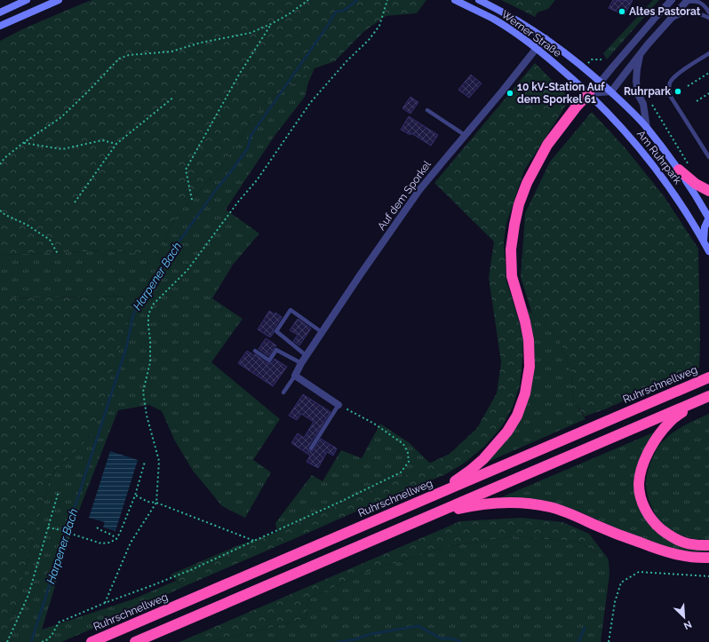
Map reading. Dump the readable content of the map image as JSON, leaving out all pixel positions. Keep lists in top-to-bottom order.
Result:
{
  "streets": {
    "highway": ["Ruhrschnellweg"],
    "main road": ["Werner Straße", "Am Ruhrpark"],
    "street": ["Auf dem Sporkel"]
  },
  "crossings": [
    ["Werner Straße", "Am Ruhrpark"],
    ["Werner Straße", "Auf dem Sporkel"]
  ],
  "water": ["Harpener Bach"],
  "places": ["Altes Pastorat", "Ruhrpark", "10 kV-Station Auf dem Sporkel 61"],
  "north": "bottom right"
}
